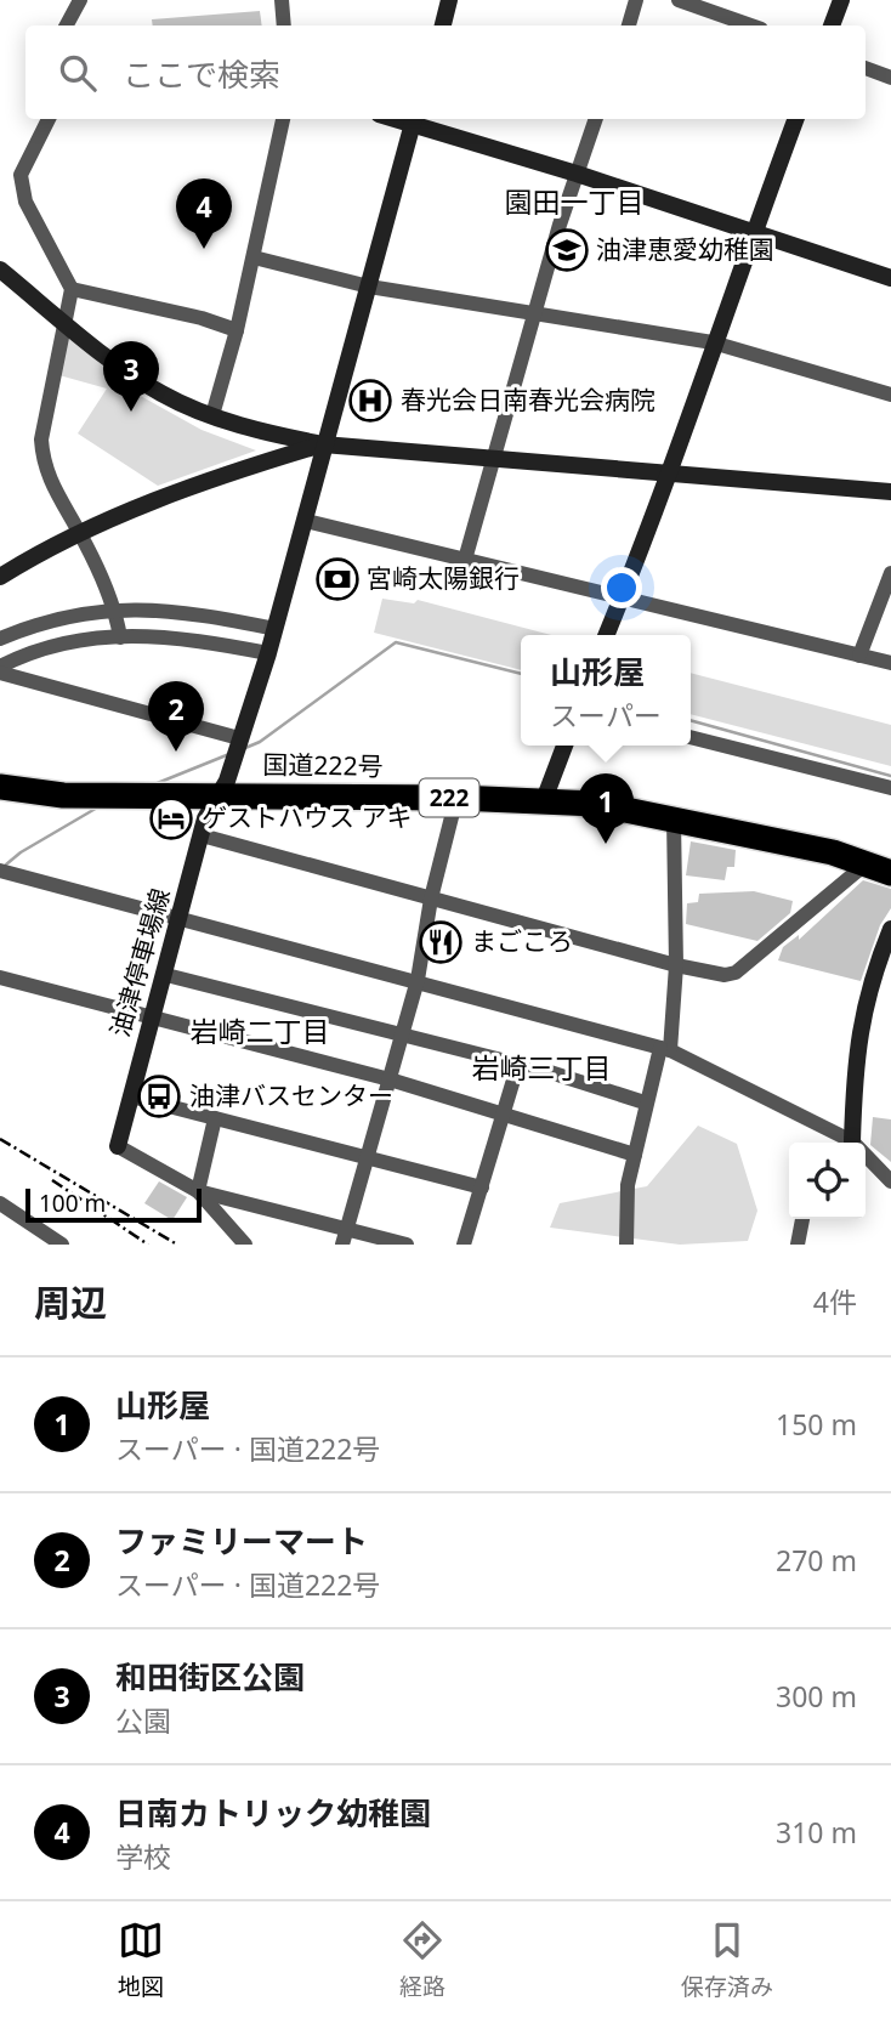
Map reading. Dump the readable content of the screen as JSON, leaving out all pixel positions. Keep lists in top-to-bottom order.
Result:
{
  "streets": {
    "highway": ["国道222号", "222"],
    "street": ["油津停車場線"]
  },
  "crossings": [
    ["国道222号", "油津停車場線"]
  ],
  "districts": ["園田一丁目", "岩崎二丁目", "岩崎三丁目"],
  "places": {
    "school or university": ["油津恵愛幼稚園"],
    "hospital": ["春光会日南春光会病院"],
    "bank": ["宮崎太陽銀行"],
    "hotel": ["ゲストハウス アキ"],
    "restaurant": ["まごころ"],
    "bus stop": ["油津バスセンター"]
  },
  "scale_bar": "100 m",
  "page": {
    "search": "ここで検索",
    "pins": [
      "4",
      "3",
      "2",
      "1"
    ],
    "popup": ["山形屋", "スーパー"],
    "scale": "100 m",
    "heading": ["周辺", "4件"],
    "list": [
      {
        "mark": "1",
        "name": "山形屋",
        "note": "スーパー · 国道222号",
        "value": "150 m"
      },
      {
        "mark": "2",
        "name": "ファミリーマート",
        "note": "スーパー · 国道222号",
        "value": "270 m"
      },
      {
        "mark": "3",
        "name": "和田街区公園",
        "note": "公園",
        "value": "300 m"
      },
      {
        "mark": "4",
        "name": "日南カトリック幼稚園",
        "note": "学校",
        "value": "310 m"
      }
    ],
    "nav": ["地図", "経路", "保存済み"]
  }
}
